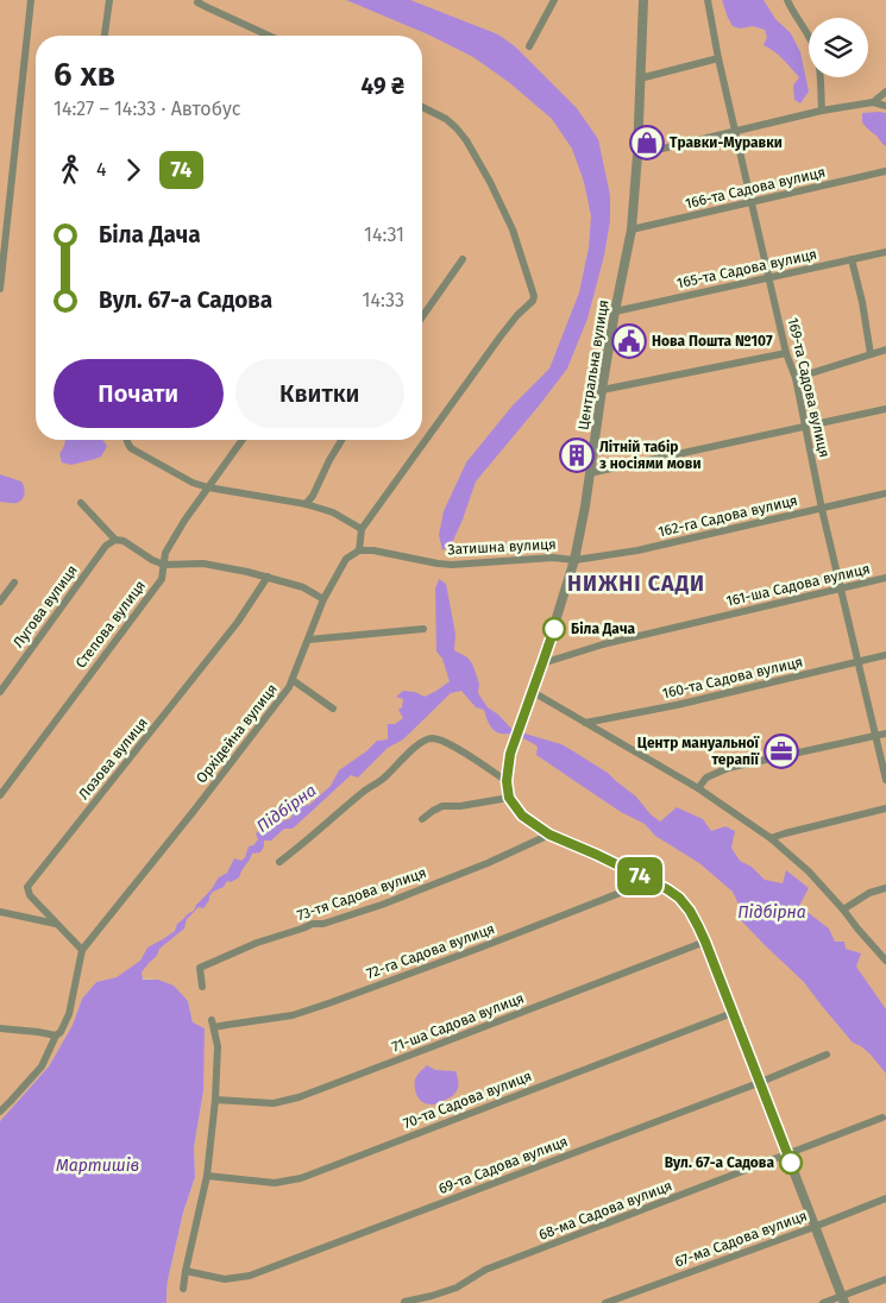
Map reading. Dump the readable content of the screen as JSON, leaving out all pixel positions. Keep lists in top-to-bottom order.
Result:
{
  "streets": {
    "street": [
      "166-та Садова вулиця",
      "165-та Садова вулиця",
      "Центральна вулиця",
      "169-та Садова вулиця",
      "162-га Садова вулиця",
      "Затишна вулиця",
      "161-ша Садова вулиця",
      "Лугова вулиця",
      "Степова вулиця",
      "160-та Садова вулиця",
      "Орхідейна вулиця",
      "Лозова вулиця",
      "73-тя Садова вулиця",
      "72-га Садова вулиця",
      "71-ша Садова вулиця",
      "70-та Садова вулиця",
      "69-та Садова вулиця",
      "68-ма Садова вулиця",
      "67-ма Садова вулиця"
    ]
  },
  "crossings": [
    ["166-та Садова вулиця", "Центральна вулиця"],
    ["166-та Садова вулиця", "169-та Садова вулиця"],
    ["165-та Садова вулиця", "Центральна вулиця"],
    ["165-та Садова вулиця", "169-та Садова вулиця"],
    ["Центральна вулиця", "162-га Садова вулиця"],
    ["Центральна вулиця", "Затишна вулиця"],
    ["Центральна вулиця", "161-ша Садова вулиця"],
    ["169-та Садова вулиця", "162-га Садова вулиця"],
    ["169-та Садова вулиця", "161-ша Садова вулиця"],
    ["169-та Садова вулиця", "160-та Садова вулиця"],
    ["162-га Садова вулиця", "Затишна вулиця"],
    ["Затишна вулиця", "Орхідейна вулиця"],
    ["Орхідейна вулиця", "Лозова вулиця"],
    ["72-га Садова вулиця", "71-ша Садова вулиця"]
  ],
  "districts": ["НИЖНІ САДИ"],
  "water": ["Підбірна", "Мартишів"],
  "places": {
    "shop": ["Травки-Муравки"],
    "public building": ["Нова Пошта №107"],
    "building": ["Літній табір з носіями мови"],
    "other": ["Біла Дача", "Вул. 67-а Садова"],
    "office": ["Центр мануальної терапії"]
  },
  "lines": ["bus line 74"],
  "page": {
    "on_map": "74",
    "heading": ["6 хв", "14:27 – 14:33 · Автобус", "49 ₴"],
    "legs": ["4", "74"],
    "list": [
      {
        "name": "Біла Дача",
        "value": "14:31"
      },
      {
        "name": "Вул. 67-а Садова",
        "value": "14:33"
      }
    ],
    "buttons": ["Почати", "Квитки"]
  }
}
